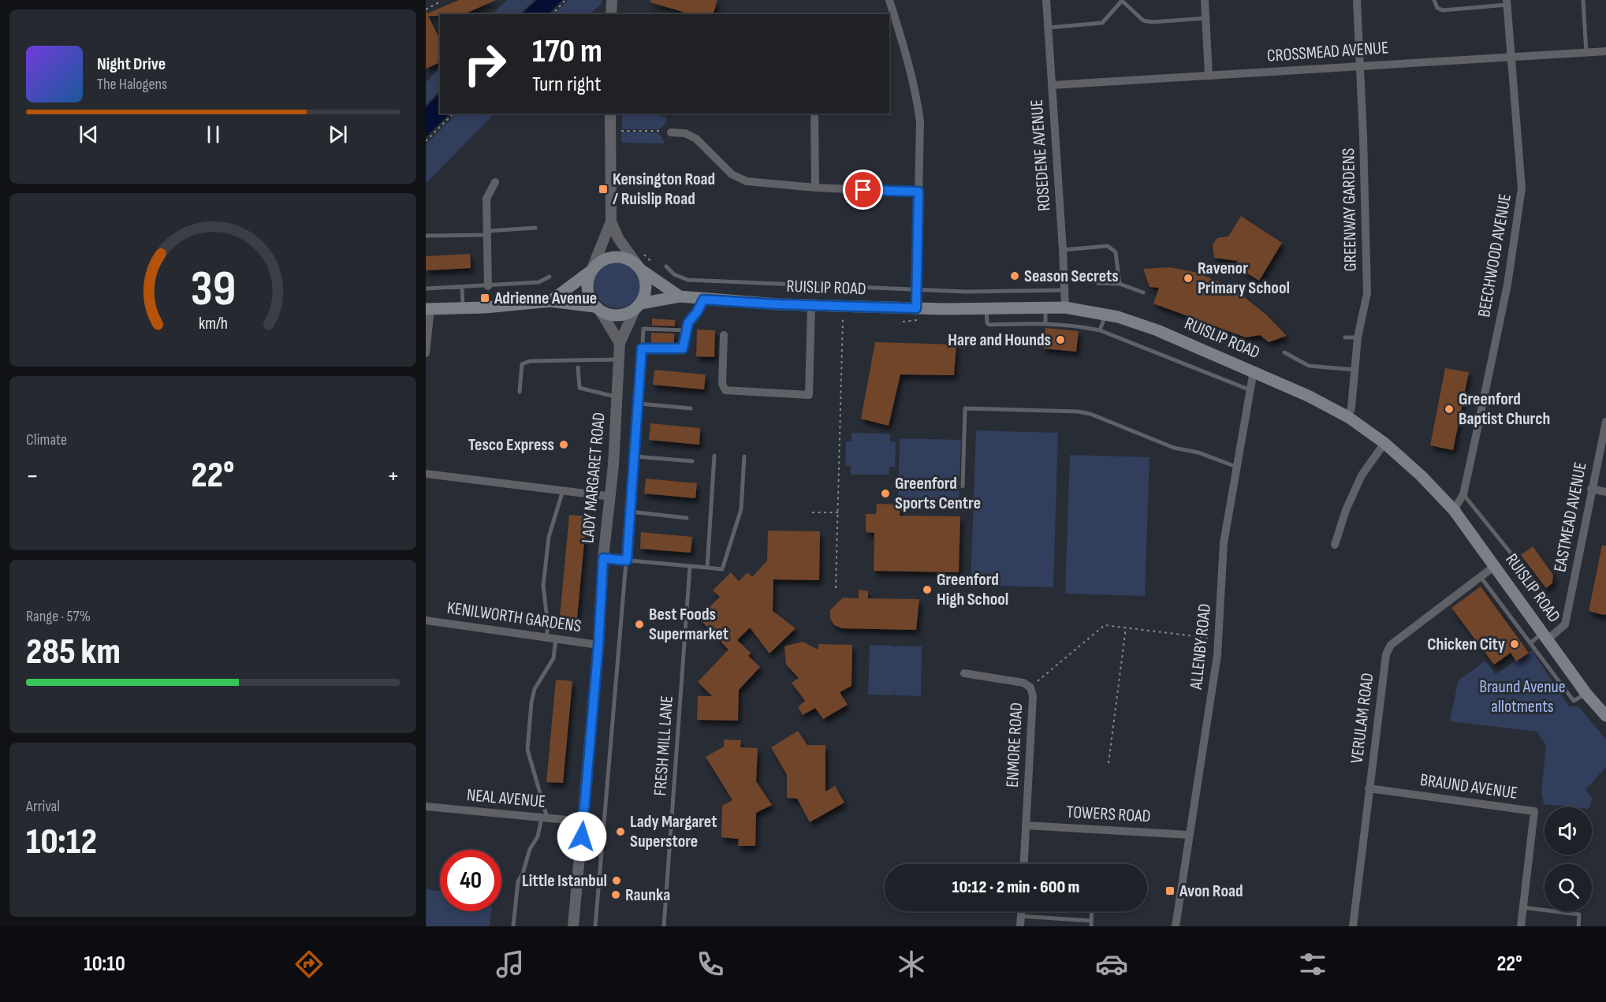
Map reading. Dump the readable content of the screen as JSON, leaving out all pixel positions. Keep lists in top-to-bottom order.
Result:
{
  "streets": {
    "main road": ["RUISLIP ROAD"],
    "street": [
      "CROSSMEAD AVENUE",
      "ROSEDENE AVENUE",
      "GREENWAY GARDENS",
      "BEECHWOOD AVENUE",
      "LADY MARGARET ROAD",
      "EASTMEAD AVENUE",
      "KENILWORTH GARDENS",
      "ALLENBY ROAD",
      "VERULAM ROAD",
      "ENMORE ROAD",
      "BRAUND AVENUE",
      "NEAL AVENUE",
      "TOWERS ROAD"
    ],
    "lane": ["FRESH MILL LANE"]
  },
  "crossings": [
    ["CROSSMEAD AVENUE", "ROSEDENE AVENUE"],
    ["CROSSMEAD AVENUE", "GREENWAY GARDENS"],
    ["CROSSMEAD AVENUE", "BEECHWOOD AVENUE"],
    ["ROSEDENE AVENUE", "RUISLIP ROAD"],
    ["GREENWAY GARDENS", "RUISLIP ROAD"],
    ["BEECHWOOD AVENUE", "RUISLIP ROAD"],
    ["RUISLIP ROAD", "LADY MARGARET ROAD"],
    ["RUISLIP ROAD", "EASTMEAD AVENUE"],
    ["RUISLIP ROAD", "ALLENBY ROAD"],
    ["RUISLIP ROAD", "VERULAM ROAD"],
    ["LADY MARGARET ROAD", "KENILWORTH GARDENS"],
    ["LADY MARGARET ROAD", "NEAL AVENUE"],
    ["ALLENBY ROAD", "TOWERS ROAD"],
    ["VERULAM ROAD", "BRAUND AVENUE"],
    ["ENMORE ROAD", "TOWERS ROAD"]
  ],
  "parks": ["Braund Avenue allotments"],
  "places": {
    "transit": ["Kensington Road / Ruislip Road", "Adrienne Avenue", "Avon Road"],
    "other": [
      "Season Secrets",
      "Ravenor Primary School",
      "Hare and Hounds",
      "Greenford Baptist Church",
      "Tesco Express",
      "Greenford Sports Centre",
      "Greenford High School",
      "Best Foods Supermarket",
      "Chicken City",
      "Lady Margaret Superstore",
      "Little Istanbul",
      "Raunka"
    ]
  },
  "page": {
    "turn": ["170 m", "Turn right"],
    "song": ["Night Drive", "The Halogens"],
    "tile": [
      "Climate",
      ["Range · 57%", "285 km"],
      ["Arrival", "10:12"]
    ],
    "heat": ["−", "22°", "+"],
    "limit": "40",
    "trip": "10:12 · 2 min · 600 m",
    "tabs": ["10:10", "22°"],
    "gauge": ["39", "km/h"]
  }
}
